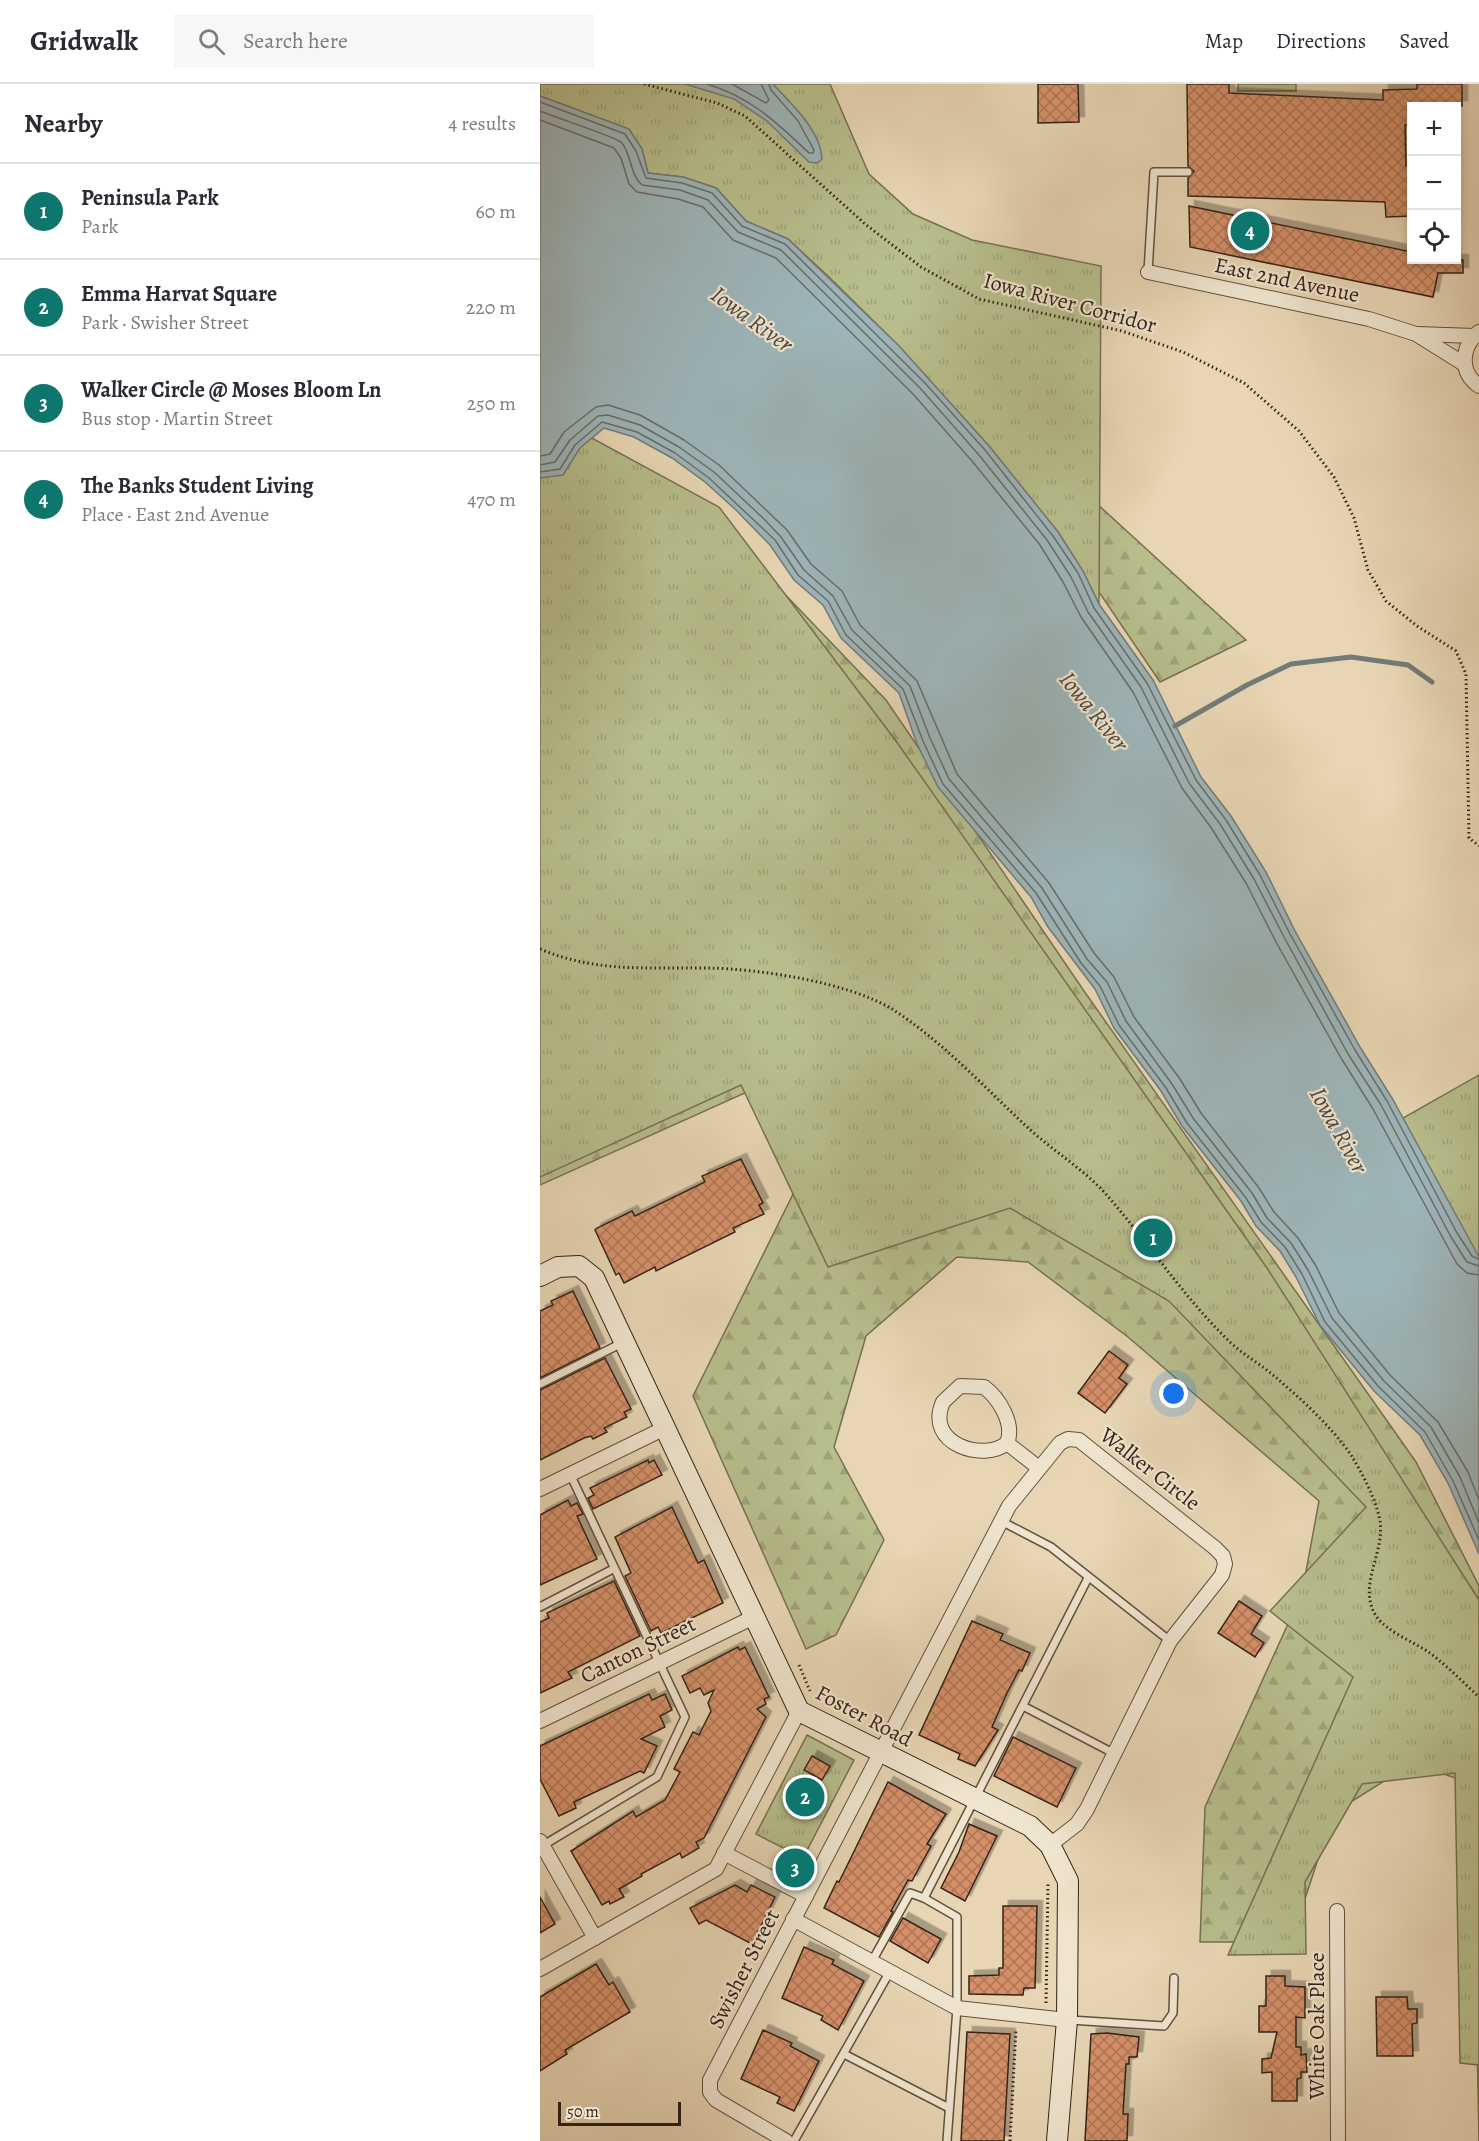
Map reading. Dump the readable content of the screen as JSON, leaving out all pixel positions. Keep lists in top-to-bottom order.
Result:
{
  "streets": {
    "street": [
      "East 2nd Avenue",
      "Walker Circle",
      "Canton Street",
      "Foster Road",
      "Swisher Street",
      "White Oak Place"
    ],
    "path": ["Iowa River Corridor"]
  },
  "crossings": [
    ["Walker Circle", "Foster Road"],
    ["Walker Circle", "Swisher Street"],
    ["Canton Street", "Foster Road"],
    ["Foster Road", "Swisher Street"]
  ],
  "water": ["Iowa River"],
  "scale_bar": "50 m",
  "page": {
    "header": "Gridwalk",
    "search": "Search here",
    "nav": ["Map", "Directions", "Saved"],
    "heading": ["Nearby", "4 results"],
    "map_buttons": ["+", "−"],
    "list": [
      {
        "mark": "1",
        "name": "Peninsula Park",
        "note": "Park",
        "value": "60 m"
      },
      {
        "mark": "2",
        "name": "Emma Harvat Square",
        "note": "Park · Swisher Street",
        "value": "220 m"
      },
      {
        "mark": "3",
        "name": "Walker Circle @ Moses Bloom Ln",
        "note": "Bus stop · Martin Street",
        "value": "250 m"
      },
      {
        "mark": "4",
        "name": "The Banks Student Living",
        "note": "Place · East 2nd Avenue",
        "value": "470 m"
      }
    ],
    "pins": [
      "4",
      "1",
      "2",
      "3"
    ],
    "scale": "50 m"
  }
}
